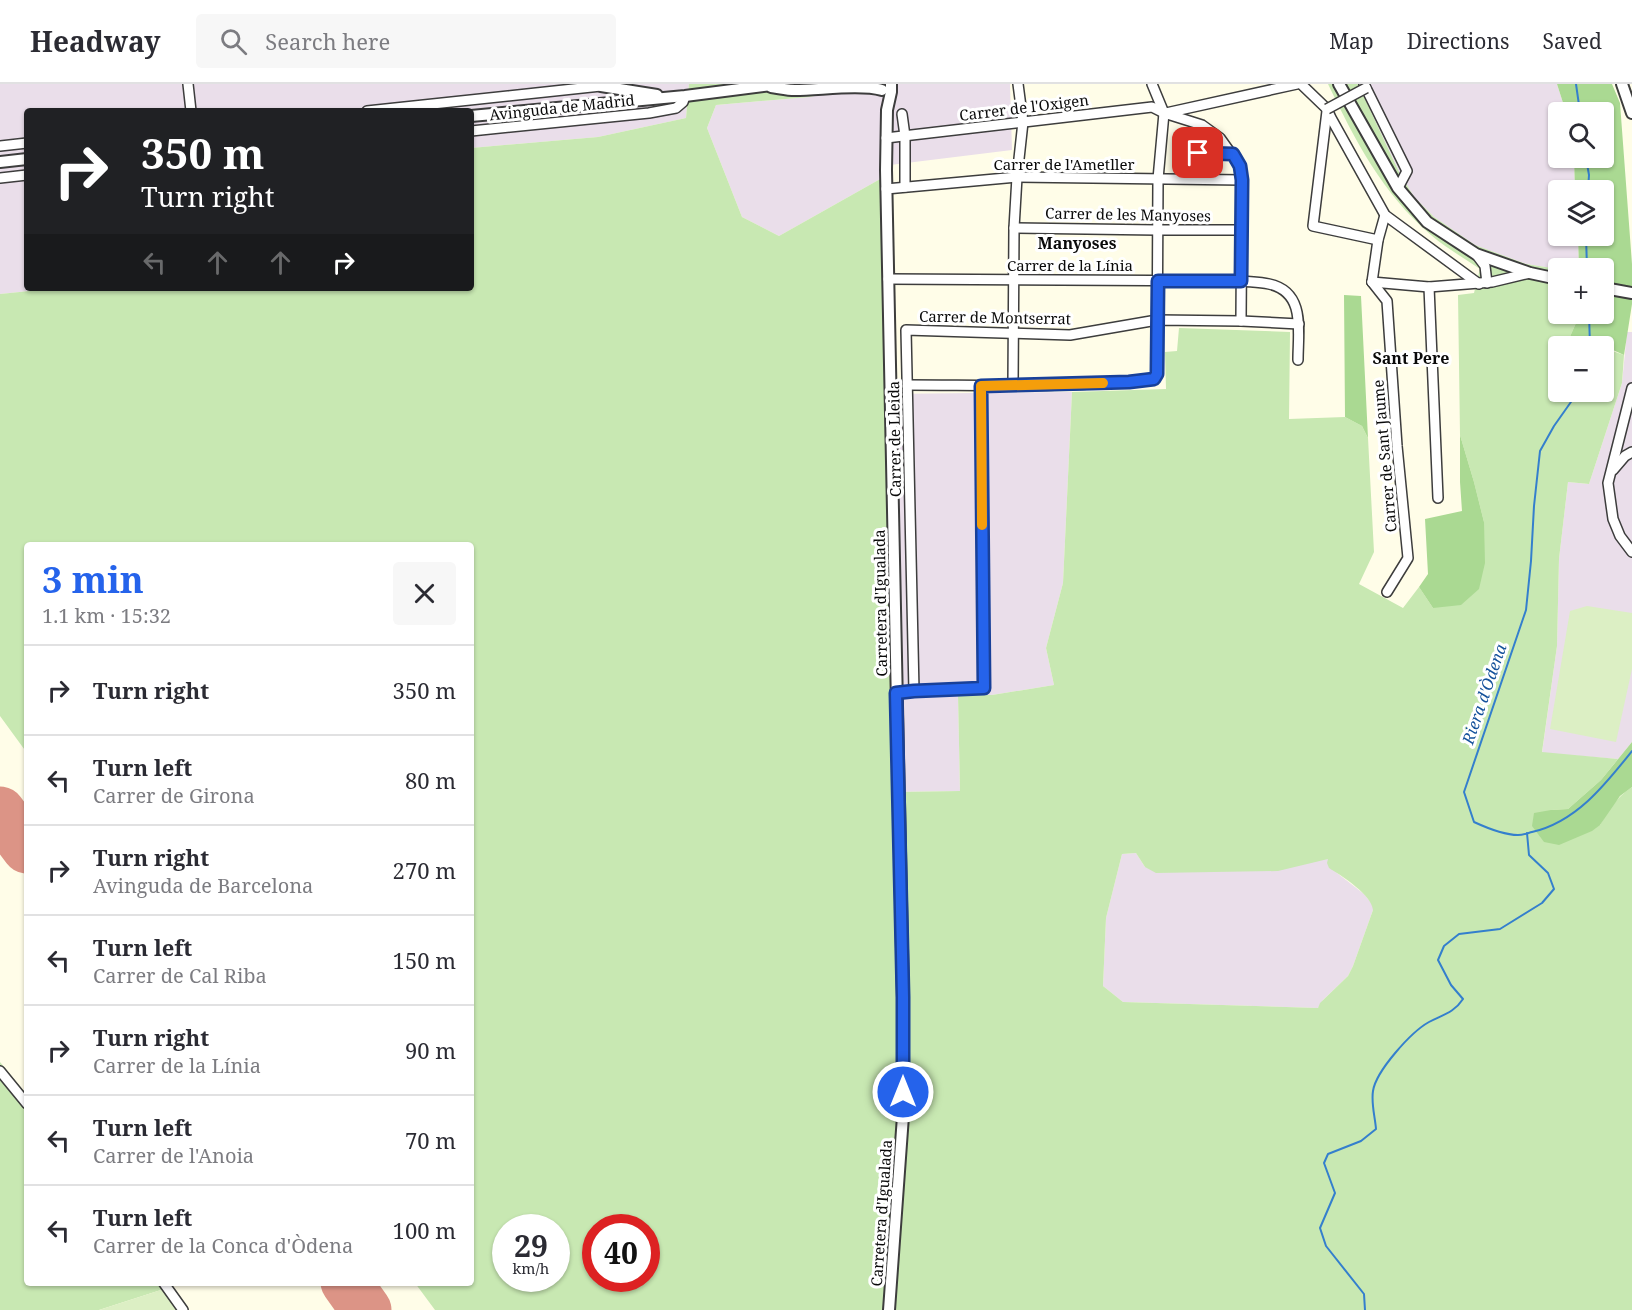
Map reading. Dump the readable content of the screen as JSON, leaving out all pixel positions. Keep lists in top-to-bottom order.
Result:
{
  "streets": {
    "street": [
      "Avinguda de Madrid",
      "Carrer de l'Oxigen",
      "Carrer de l'Ametller",
      "Carrer de les Manyoses",
      "Carrer de la Línia",
      "Carrer de Montserrat",
      "Carrer de Lleida",
      "Carrer de Sant Jaume",
      "Carretera d'Igualada"
    ]
  },
  "crossings": [
    ["Avinguda de Madrid", "Carretera d'Igualada"],
    ["Carrer de l'Oxigen", "Carretera d'Igualada"],
    ["Carrer de l'Ametller", "Carretera d'Igualada"],
    ["Carrer de la Línia", "Carrer de Montserrat"],
    ["Carrer de la Línia", "Carretera d'Igualada"],
    ["Carrer de Montserrat", "Carrer de Lleida"]
  ],
  "districts": ["Manyoses", "Sant Pere"],
  "water": ["Riera d'Òdena"],
  "page": {
    "header": "Headway",
    "search": "Search here",
    "nav": ["Map", "Directions", "Saved"],
    "map_buttons": ["+", "−"],
    "turn": ["350 m", "Turn right"],
    "heading": ["3 min", "1.1 km · 15:32"],
    "list": [
      {
        "name": "Turn right",
        "value": "350 m"
      },
      {
        "name": "Turn left",
        "note": "Carrer de Girona",
        "value": "80 m"
      },
      {
        "name": "Turn right",
        "note": "Avinguda de Barcelona",
        "value": "270 m"
      },
      {
        "name": "Turn left",
        "note": "Carrer de Cal Riba",
        "value": "150 m"
      },
      {
        "name": "Turn right",
        "note": "Carrer de la Línia",
        "value": "90 m"
      },
      {
        "name": "Turn left",
        "note": "Carrer de l'Anoia",
        "value": "70 m"
      },
      {
        "name": "Turn left",
        "note": "Carrer de la Conca d'Òdena",
        "value": "100 m"
      }
    ],
    "speed": "29 km/h",
    "limit": "40"
  }
}
